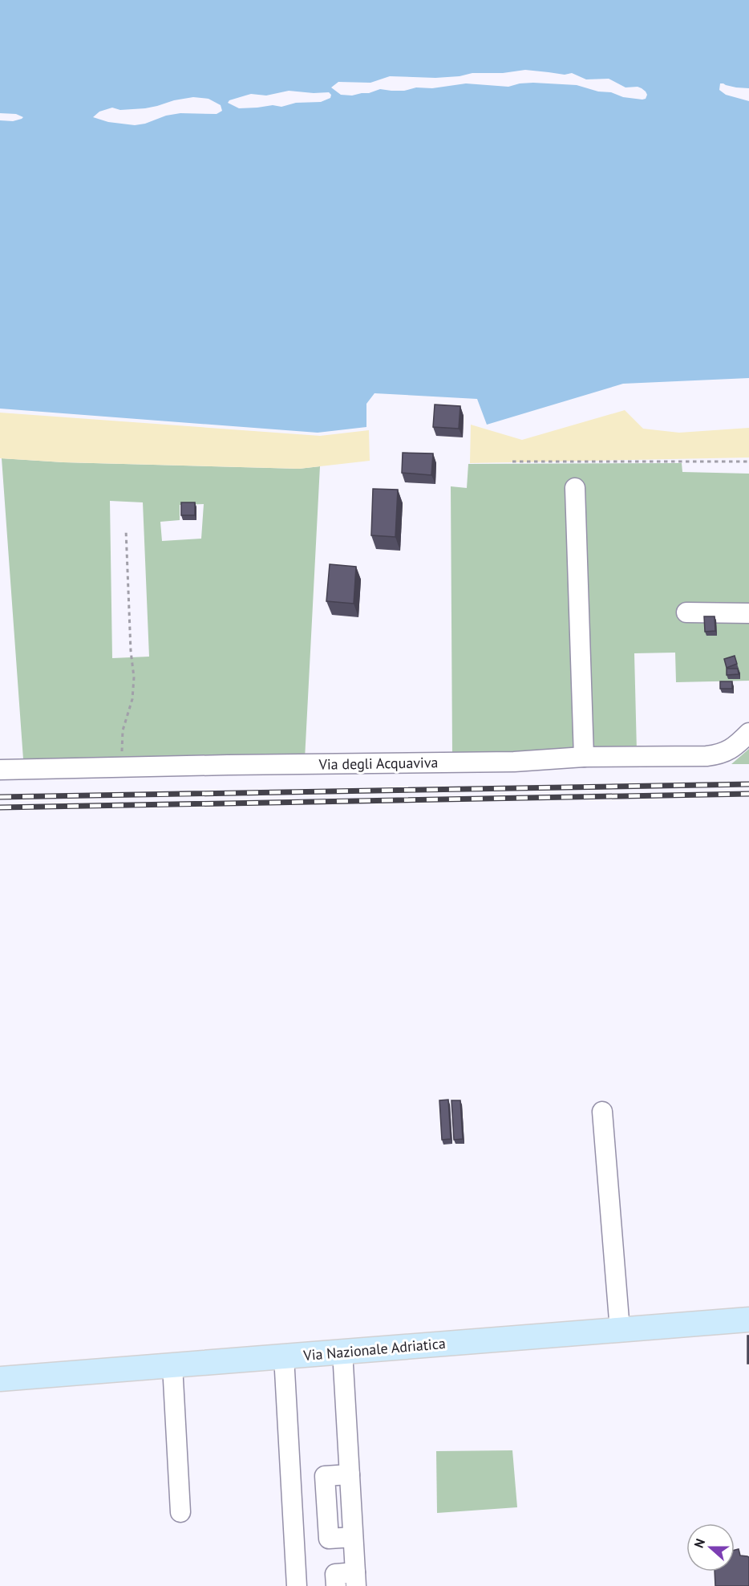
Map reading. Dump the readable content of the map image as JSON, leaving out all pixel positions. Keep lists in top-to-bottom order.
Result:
{
  "streets": {
    "main road": ["Via Nazionale Adriatica"],
    "street": ["Via degli Acquaviva"]
  },
  "north": "left"
}
